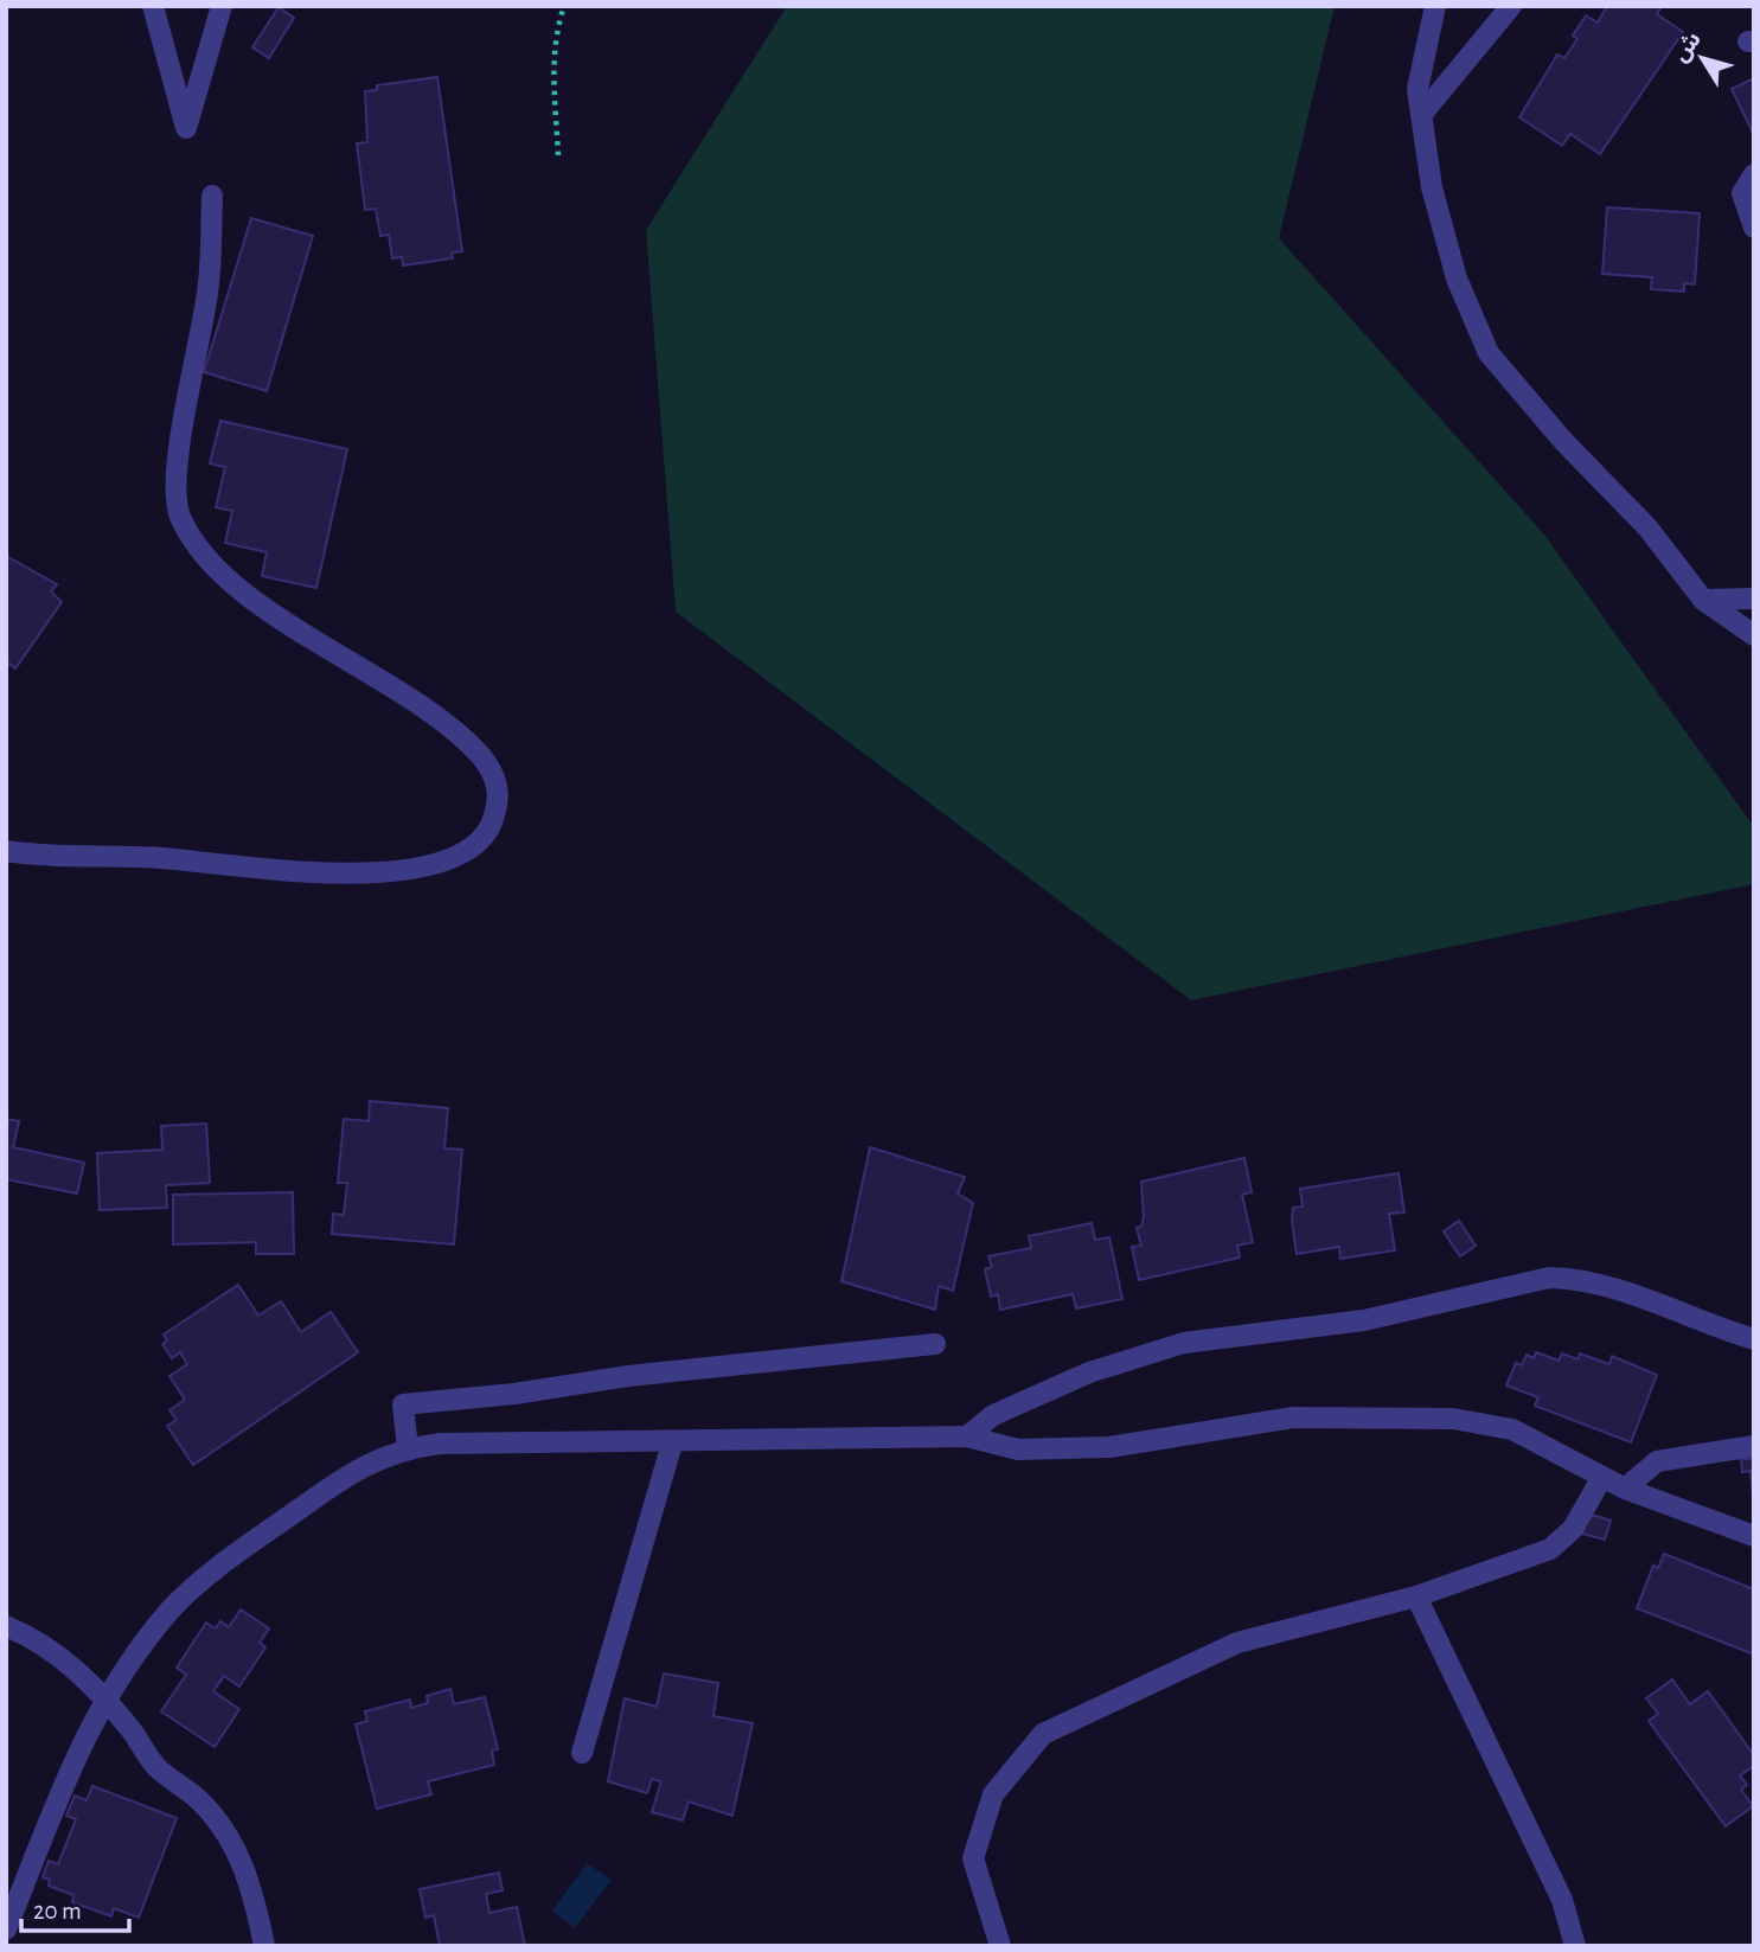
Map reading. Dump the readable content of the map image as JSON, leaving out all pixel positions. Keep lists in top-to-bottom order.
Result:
{
  "scale_bar": "20 m",
  "north": "top left"
}
